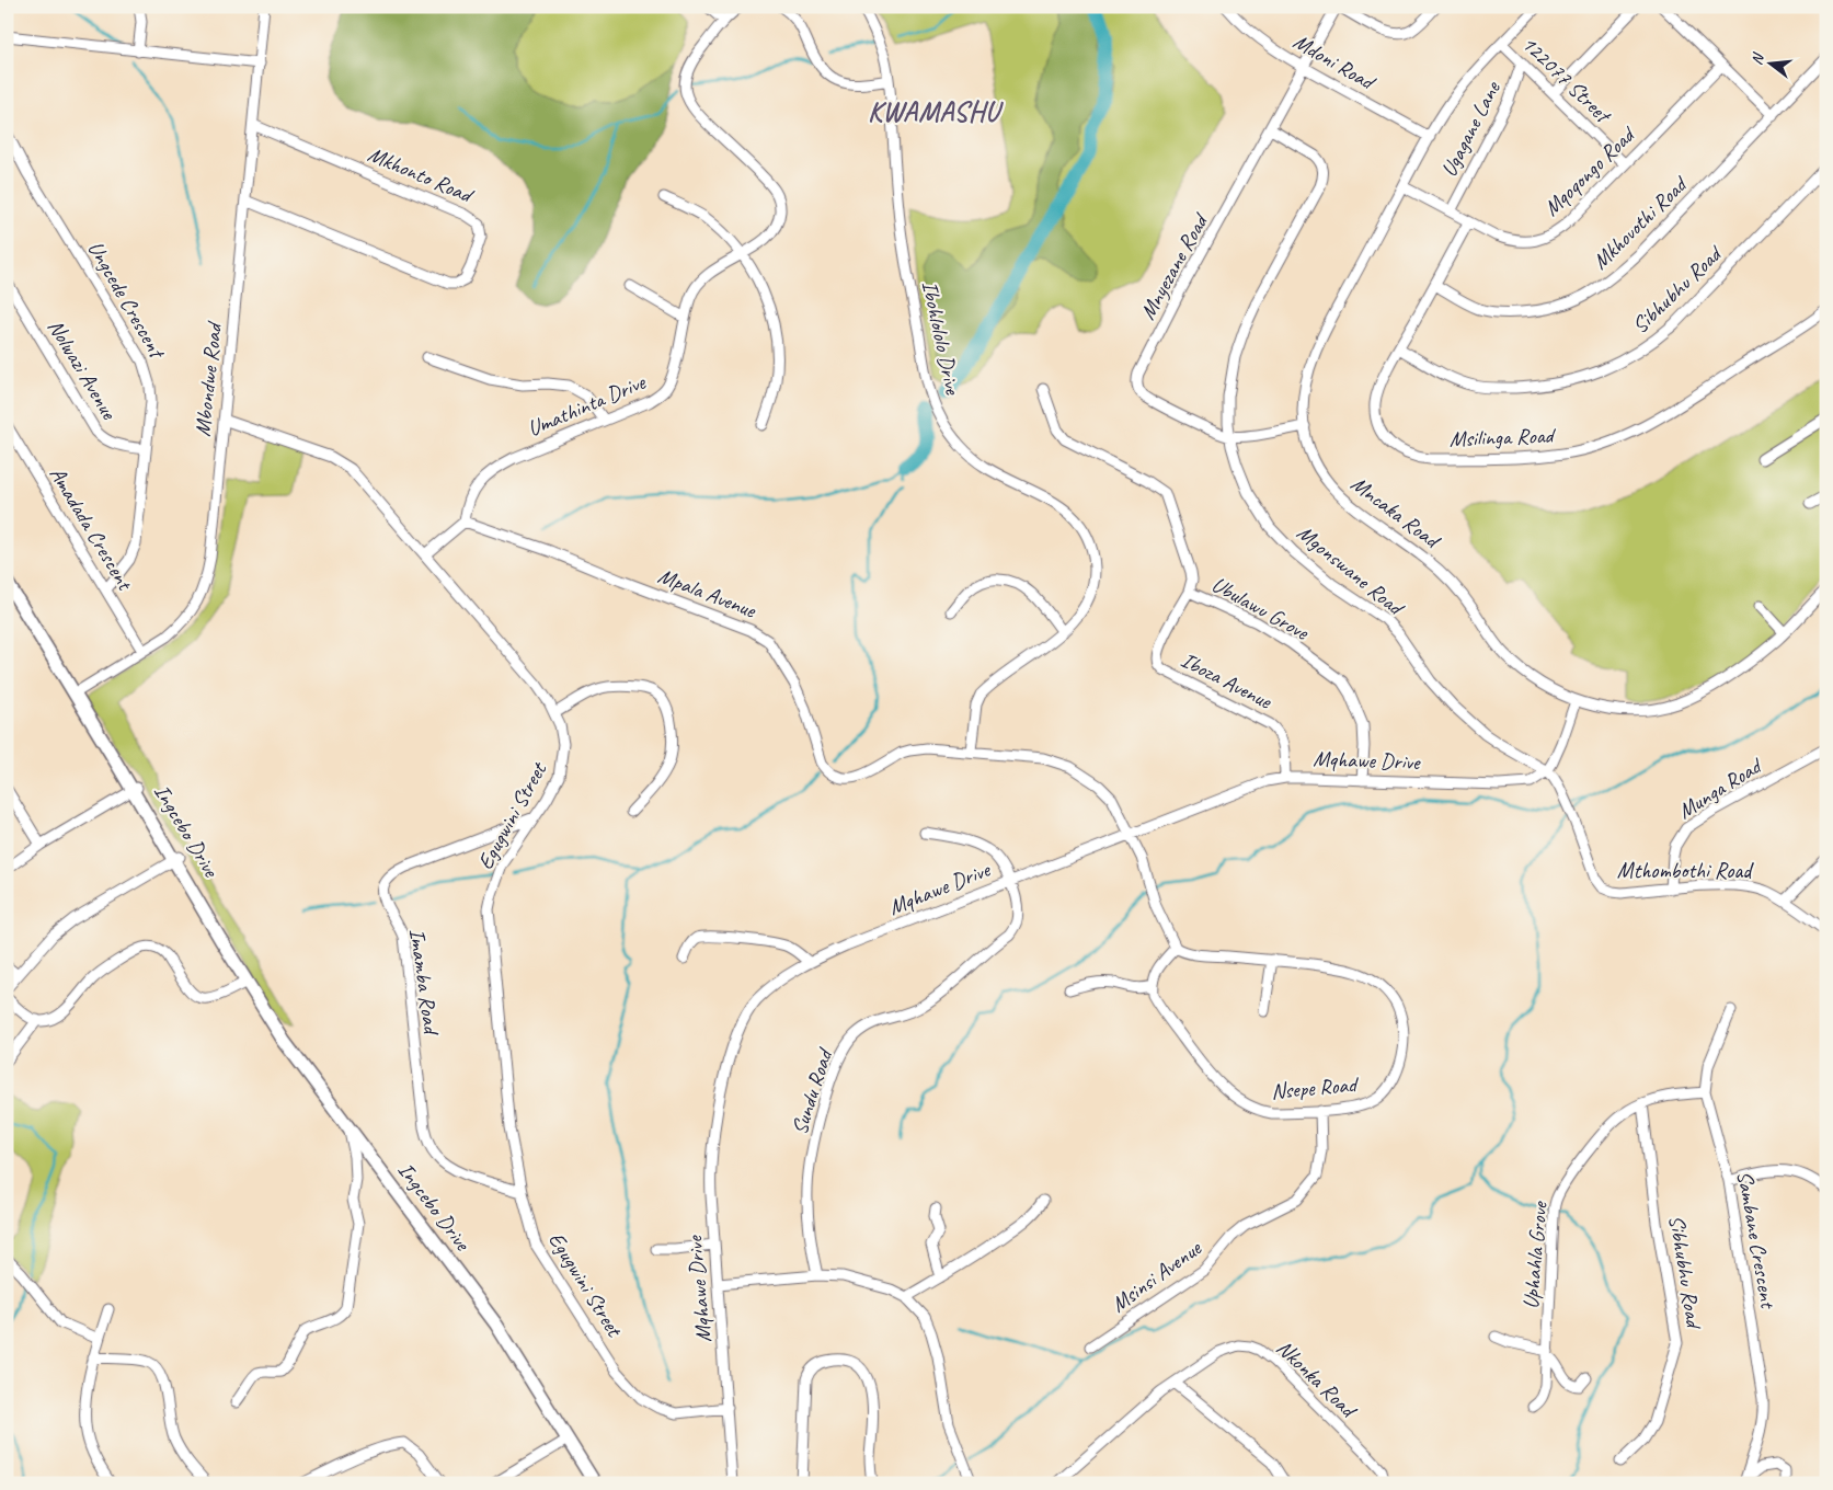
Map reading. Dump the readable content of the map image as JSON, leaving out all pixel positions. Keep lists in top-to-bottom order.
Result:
{
  "streets": {
    "main road": ["Ingcebo Drive"],
    "street": [
      "Mdoni Road",
      "122077 Street",
      "Ugagane Lane",
      "Mqoqongo Road",
      "Mkhonto Road",
      "Mkhovothi Road",
      "Mnyezane Road",
      "Sibhubhu Road",
      "Ungcede Crescent",
      "Ibohlololo Drive",
      "Nolwazi Avenue",
      "Mbondwe Road",
      "Umathinta Drive",
      "Msilinga Road",
      "Mncaka Road",
      "Amadada Crescent",
      "Mgonswane Road",
      "Mpala Avenue",
      "Ubulawu Grove",
      "Iboza Avenue",
      "Mqhawe Drive",
      "Munga Road",
      "Egugwini Street",
      "Mthombothi Road",
      "Imamba Road",
      "Nsepe Road",
      "Sundu Road",
      "Sambane Crescent",
      "Uphahla Grove",
      "Msinsi Avenue",
      "Nkonka Road"
    ]
  },
  "crossings": [
    ["Mdoni Road", "Mnyezane Road"],
    ["Mdoni Road", "Mncaka Road"],
    ["122077 Street", "Ugagane Lane"],
    ["122077 Street", "Mqoqongo Road"],
    ["122077 Street", "Mncaka Road"],
    ["Ugagane Lane", "Mqoqongo Road"],
    ["Mqoqongo Road", "Msilinga Road"],
    ["Mqoqongo Road", "Mncaka Road"],
    ["Mkhonto Road", "Mbondwe Road"],
    ["Mkhovothi Road", "Msilinga Road"],
    ["Mnyezane Road", "Mncaka Road"],
    ["Mnyezane Road", "Mgonswane Road"],
    ["Sibhubhu Road", "Msilinga Road"],
    ["Sibhubhu Road", "Uphahla Grove"],
    ["Ungcede Crescent", "Nolwazi Avenue"],
    ["Ungcede Crescent", "Amadada Crescent"],
    ["Ibohlololo Drive", "Mpala Avenue"],
    ["Mbondwe Road", "Amadada Crescent"],
    ["Mbondwe Road", "Egugwini Street"],
    ["Mbondwe Road", "Ingcebo Drive"],
    ["Umathinta Drive", "Mpala Avenue"],
    ["Mgonswane Road", "Mqhawe Drive"],
    ["Mgonswane Road", "Mthombothi Road"],
    ["Mpala Avenue", "Mqhawe Drive"],
    ["Ubulawu Grove", "Iboza Avenue"],
    ["Ubulawu Grove", "Mqhawe Drive"],
    ["Iboza Avenue", "Mqhawe Drive"],
    ["Mqhawe Drive", "Egugwini Street"],
    ["Mqhawe Drive", "Mthombothi Road"],
    ["Mqhawe Drive", "Sundu Road"],
    ["Munga Road", "Mthombothi Road"],
    ["Egugwini Street", "Imamba Road"],
    ["Nsepe Road", "Msinsi Avenue"],
    ["Sambane Crescent", "Uphahla Grove"]
  ],
  "districts": ["KWAMASHU"],
  "north": "left"
}
